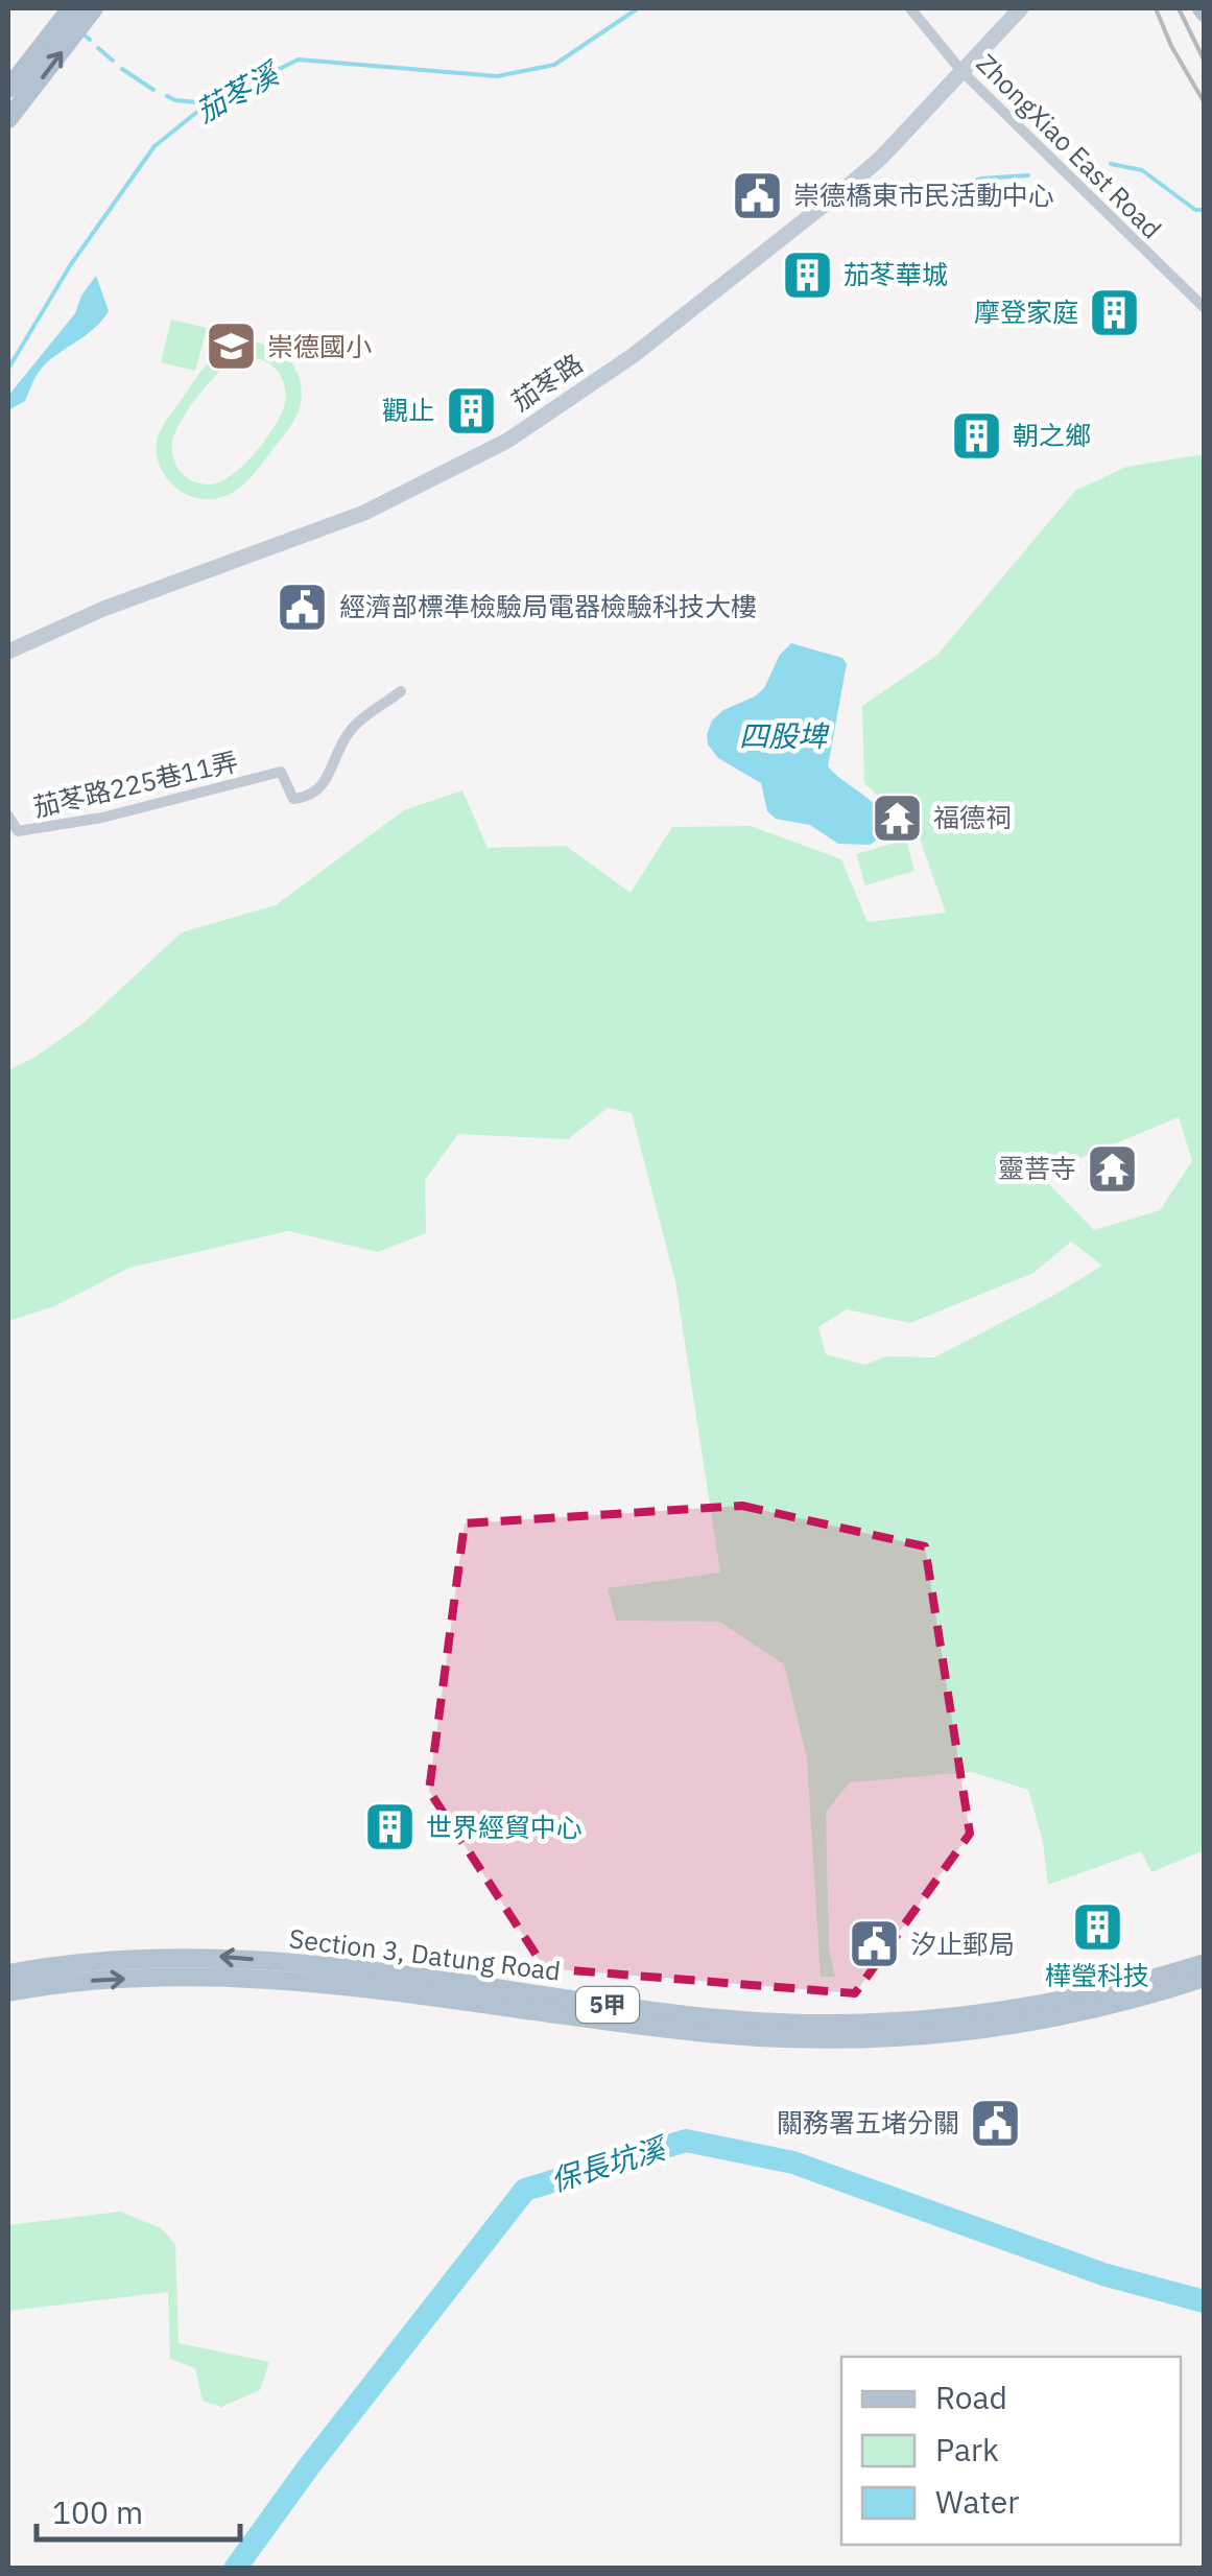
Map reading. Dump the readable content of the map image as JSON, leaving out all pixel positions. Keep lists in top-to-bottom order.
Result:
{
  "streets": {
    "main road": ["Section 3, Datung Road", "5甲"],
    "street": ["ZhongXiao East Road", "茄苳路", "茄苳路225巷11弄"]
  },
  "crossings": [
    ["ZhongXiao East Road", "茄苳路"]
  ],
  "water": ["茄苳溪", "四股埤", "保長坑溪"],
  "places": {
    "public building": [
      "崇德橋東市民活動中心",
      "經濟部標準檢驗局電器檢驗科技大樓",
      "汐止郵局",
      "關務署五堵分關"
    ],
    "building": [
      "茄苳華城",
      "摩登家庭",
      "觀止",
      "朝之鄉",
      "世界經貿中心",
      "樺瑩科技"
    ],
    "school or university": ["崇德國小"],
    "temple": ["福德祠", "靈菩寺"]
  },
  "legend": ["Road", "Park", "Water"],
  "scale_bar": "100 m"
}
